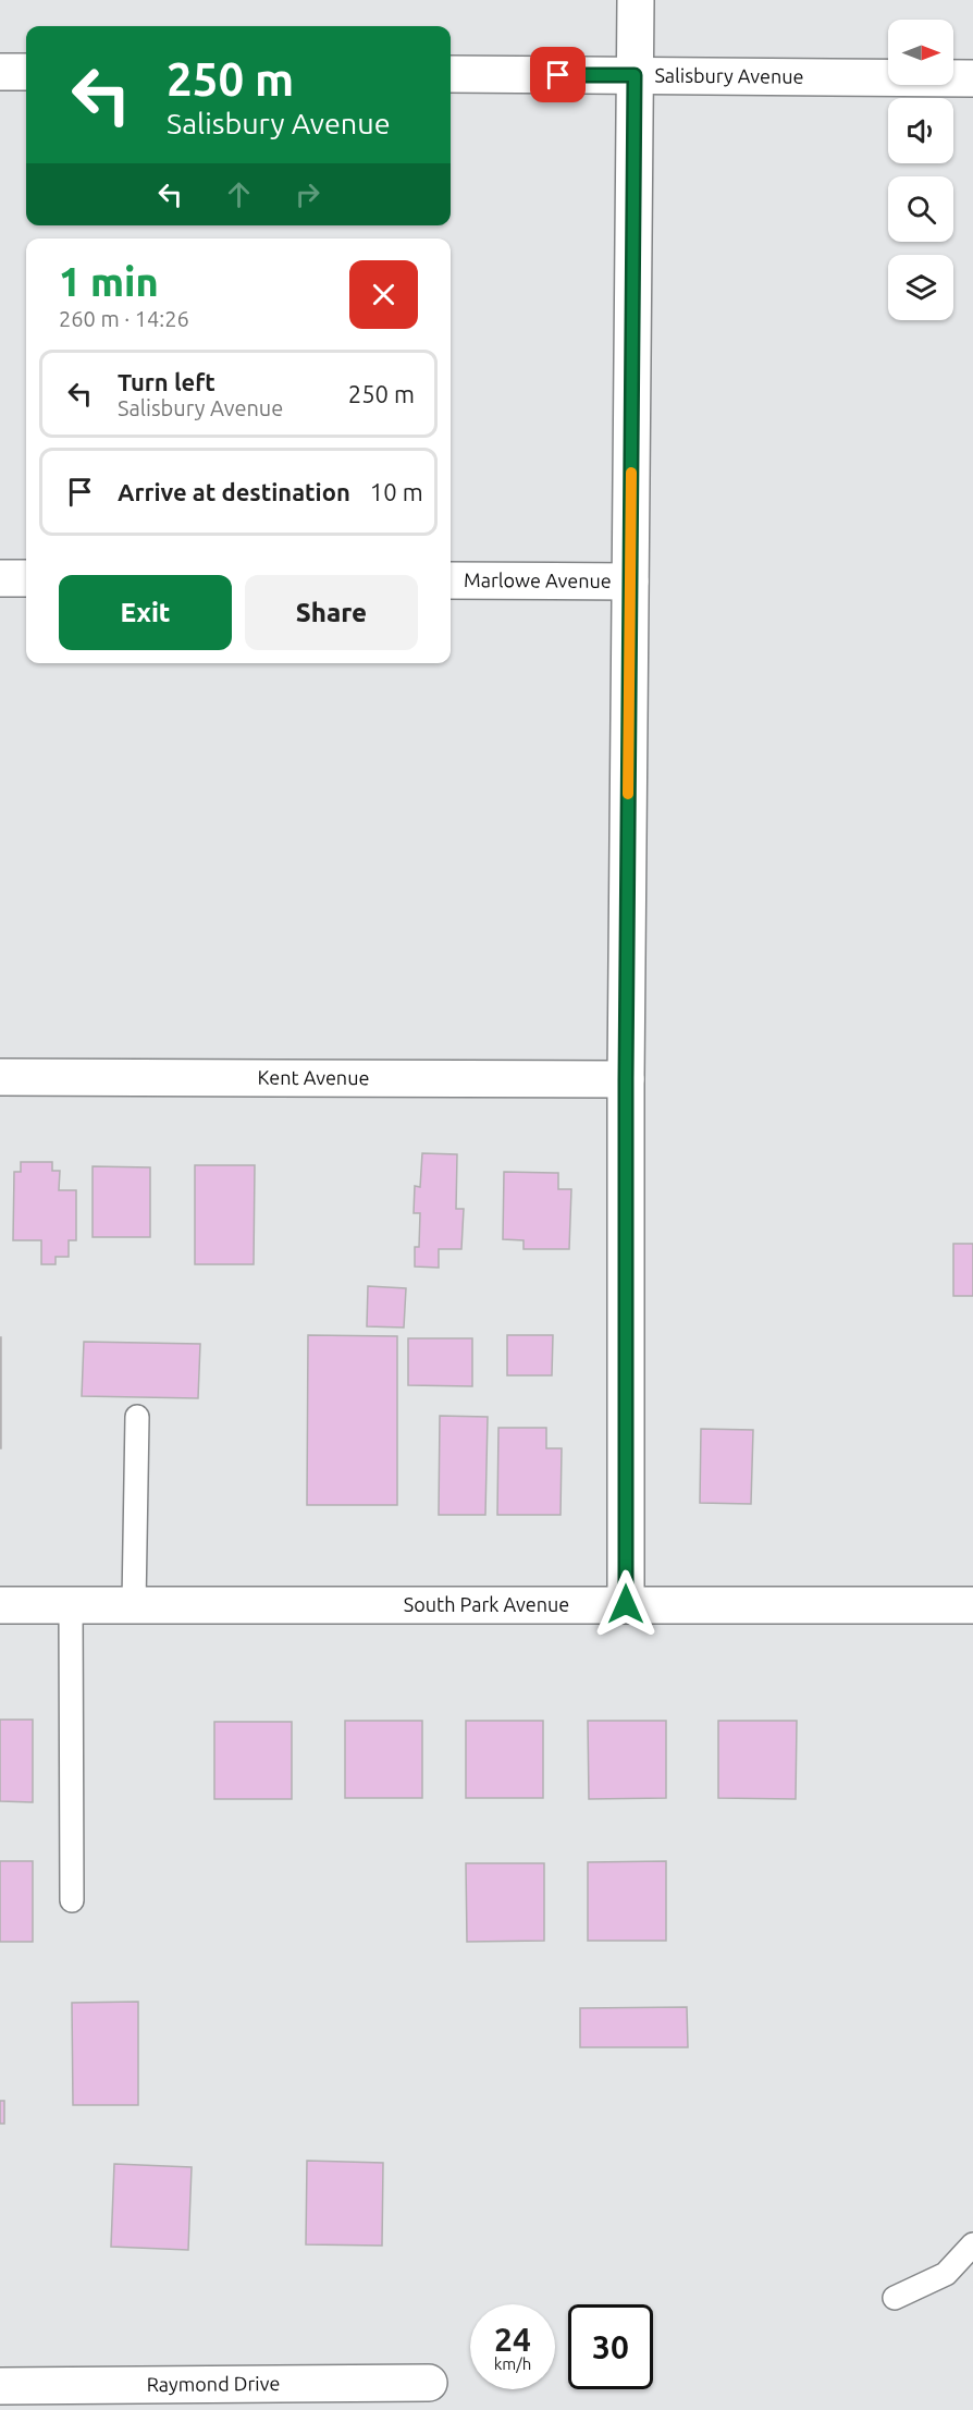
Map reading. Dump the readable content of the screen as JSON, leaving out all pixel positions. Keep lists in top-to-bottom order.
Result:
{
  "streets": {
    "street": [
      "Salisbury Avenue",
      "Marlowe Avenue",
      "Kent Avenue",
      "South Park Avenue",
      "Raymond Drive"
    ]
  },
  "north": "right",
  "page": {
    "turn": ["250 m", "Salisbury Avenue"],
    "heading": ["1 min", "260 m · 14:26"],
    "list": [
      {
        "name": "Turn left",
        "note": "Salisbury Avenue",
        "value": "250 m"
      },
      {
        "name": "Arrive at destination",
        "value": "10 m"
      }
    ],
    "buttons": ["Exit", "Share"],
    "speed": "24 km/h",
    "limit": "30"
  }
}
